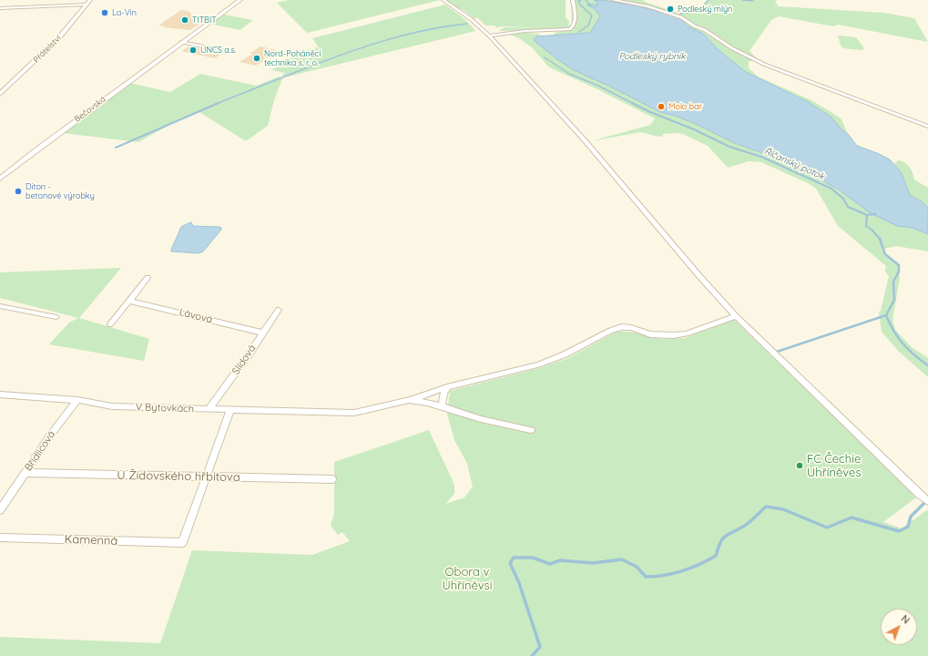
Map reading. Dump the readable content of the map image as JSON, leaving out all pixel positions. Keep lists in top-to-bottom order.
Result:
{
  "streets": {
    "street": [
      "Přátelství",
      "Bečovská",
      "Lávová",
      "Slídová",
      "V Bytovkách",
      "Břidlicová",
      "U Židovského hřbitova",
      "Kamenná"
    ]
  },
  "crossings": [
    ["Lávová", "Slídová"],
    ["Slídová", "V Bytovkách"],
    ["V Bytovkách", "Břidlicová"],
    ["Břidlicová", "U Židovského hřbitova"],
    ["U Židovského hřbitova", "Kamenná"]
  ],
  "water": ["Podleský rybník", "Říčanský potok"],
  "parks": ["Obora v Uhříněvsi"],
  "places": [
    "Podleský mlýn",
    "La-Vin",
    "TITBIT",
    "UNCS a.s.",
    "Nord-Poháněcí technika s. r. o.",
    "Molo bar",
    "Diton - betonové výrobky",
    "FC Čechie Uhříněves"
  ],
  "north": "top right"
}
